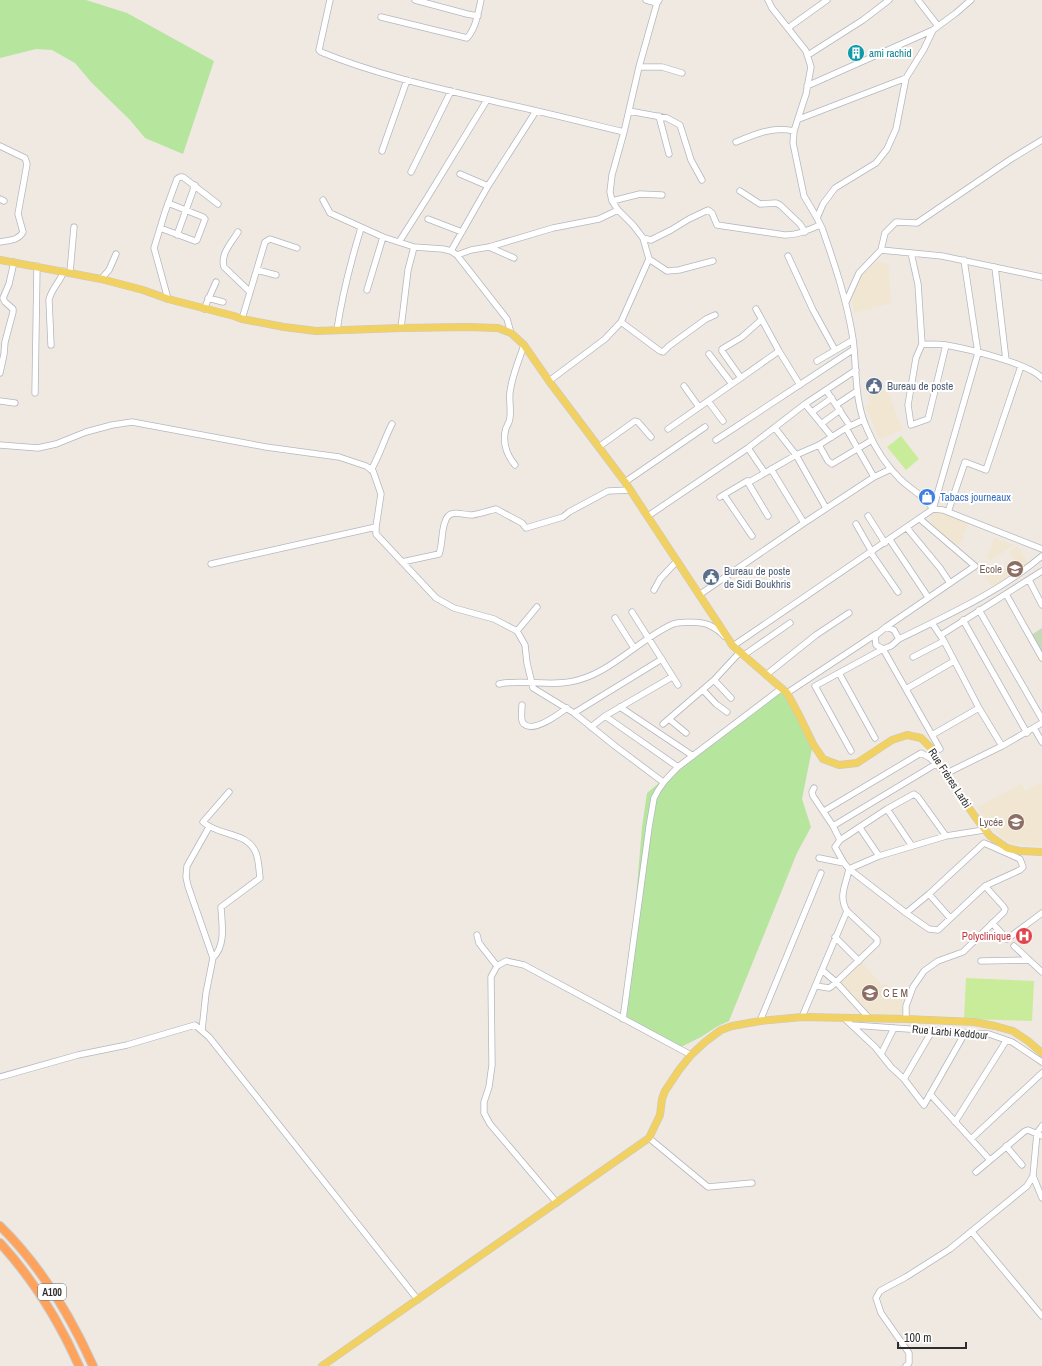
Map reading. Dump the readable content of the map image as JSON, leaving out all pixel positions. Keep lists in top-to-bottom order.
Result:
{
  "streets": {
    "highway": ["A100"],
    "main road": ["Rue Frères Larbi"],
    "street": ["Rue Larbi Keddour"]
  },
  "places": {
    "building": ["ami rachid"],
    "public building": ["Bureau de poste", "Bureau de poste de Sidi Boukhris"],
    "shop": ["Tabacs journeaux"],
    "school or university": ["Ecole", "Lycée", "C E M"],
    "hospital": ["Polyclinique"]
  },
  "scale_bar": "100 m"
}
